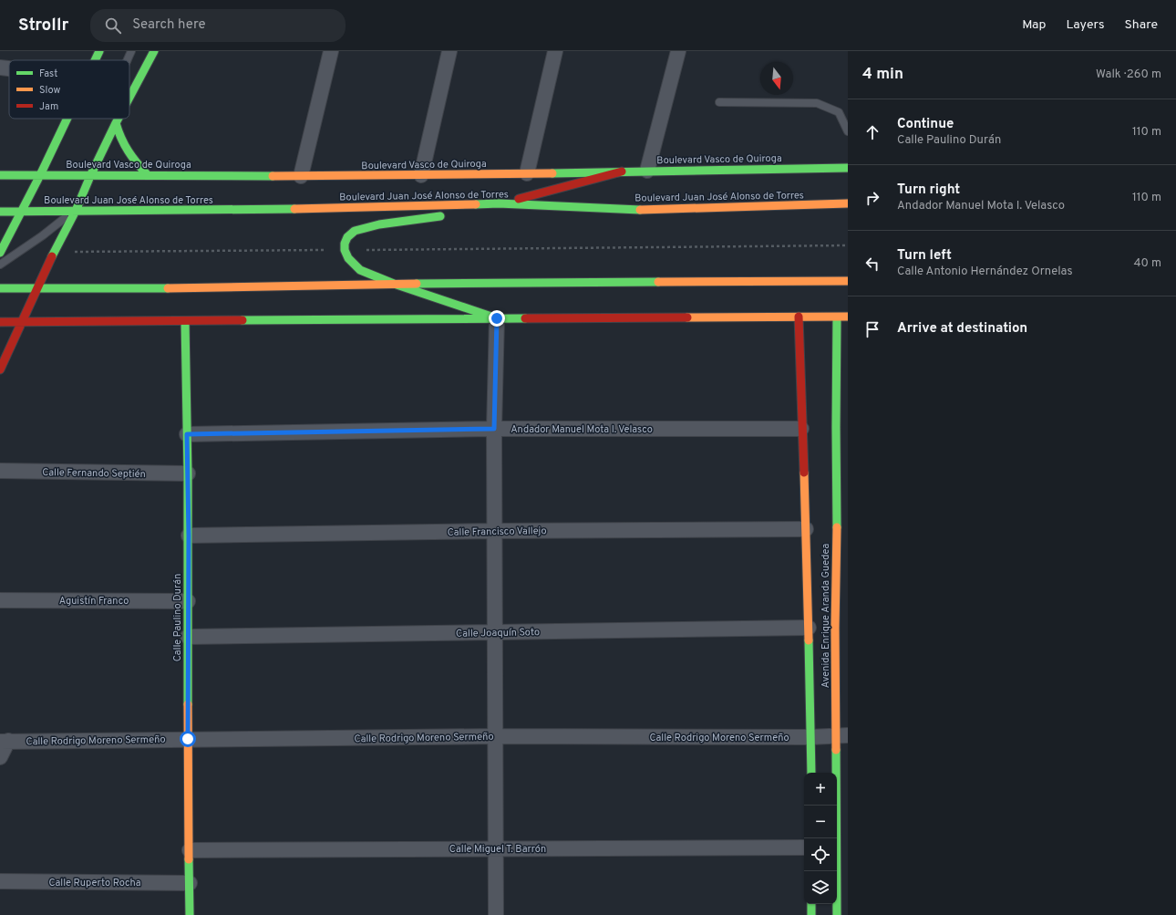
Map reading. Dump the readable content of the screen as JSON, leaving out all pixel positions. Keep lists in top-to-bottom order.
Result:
{
  "streets": {
    "street": [
      "Boulevard Vasco de Quiroga",
      "Boulevard Juan José Alonso de Torres",
      "Andador Manuel Mota I. Velasco",
      "Calle Fernando Septién",
      "Calle Francisco Vallejo",
      "Aguistín Franco",
      "Avenida Enrique Aranda Guedea",
      "Calle Paulino Durán",
      "Calle Joaquín Soto",
      "Calle Rodrigo Moreno Sermeño",
      "Calle Miguel T. Barrón",
      "Calle Ruperto Rocha"
    ]
  },
  "crossings": [
    ["Andador Manuel Mota I. Velasco", "Avenida Enrique Aranda Guedea"],
    ["Andador Manuel Mota I. Velasco", "Calle Paulino Durán"],
    ["Calle Fernando Septién", "Calle Paulino Durán"],
    ["Calle Francisco Vallejo", "Avenida Enrique Aranda Guedea"],
    ["Calle Francisco Vallejo", "Calle Paulino Durán"],
    ["Aguistín Franco", "Calle Paulino Durán"],
    ["Avenida Enrique Aranda Guedea", "Calle Joaquín Soto"],
    ["Avenida Enrique Aranda Guedea", "Calle Rodrigo Moreno Sermeño"],
    ["Calle Paulino Durán", "Calle Joaquín Soto"],
    ["Calle Paulino Durán", "Calle Rodrigo Moreno Sermeño"],
    ["Calle Paulino Durán", "Calle Miguel T. Barrón"],
    ["Calle Paulino Durán", "Calle Ruperto Rocha"]
  ],
  "legend": ["Fast", "Slow", "Jam"],
  "north": "bottom",
  "page": {
    "header": "Strollr",
    "search": "Search here",
    "nav": ["Map", "Layers", "Share"],
    "heading": ["4 min", "Walk · 260 m"],
    "list": [
      ["Continue", "Calle Paulino Durán", "110 m"],
      ["Turn right", "Andador Manuel Mota I. Velasco", "110 m"],
      ["Turn left", "Calle Antonio Hernández Ornelas", "40 m"],
      "Arrive at destination"
    ],
    "map_buttons": ["+", "−"]
  }
}
